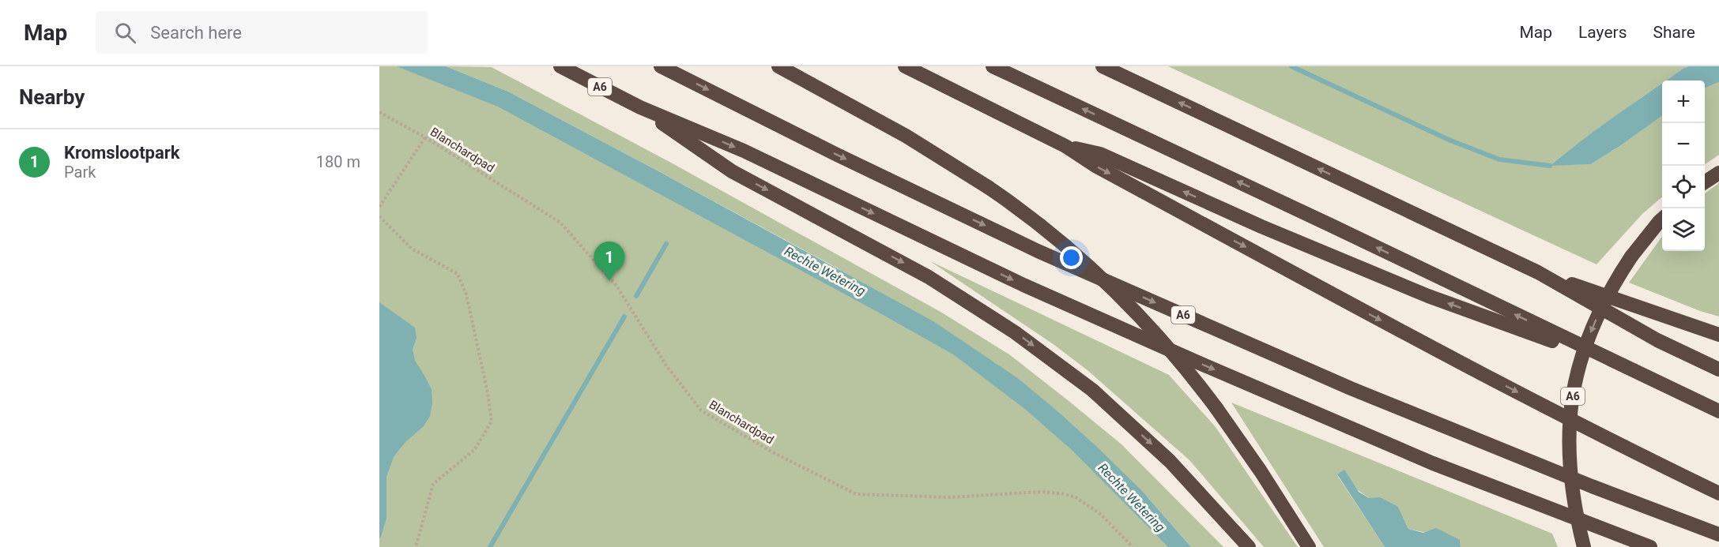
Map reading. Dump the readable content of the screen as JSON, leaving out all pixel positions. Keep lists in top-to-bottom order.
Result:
{
  "streets": {
    "highway": ["A6"],
    "path": ["Blanchardpad"]
  },
  "water": ["Rechte Wetering"],
  "page": {
    "header": "Map",
    "search": "Search here",
    "nav": ["Map", "Layers", "Share"],
    "heading": "Nearby",
    "map_buttons": ["+", "−"],
    "list": [
      {
        "mark": "1",
        "name": "Kromslootpark",
        "note": "Park",
        "value": "180 m"
      }
    ],
    "pins": "1"
  }
}
